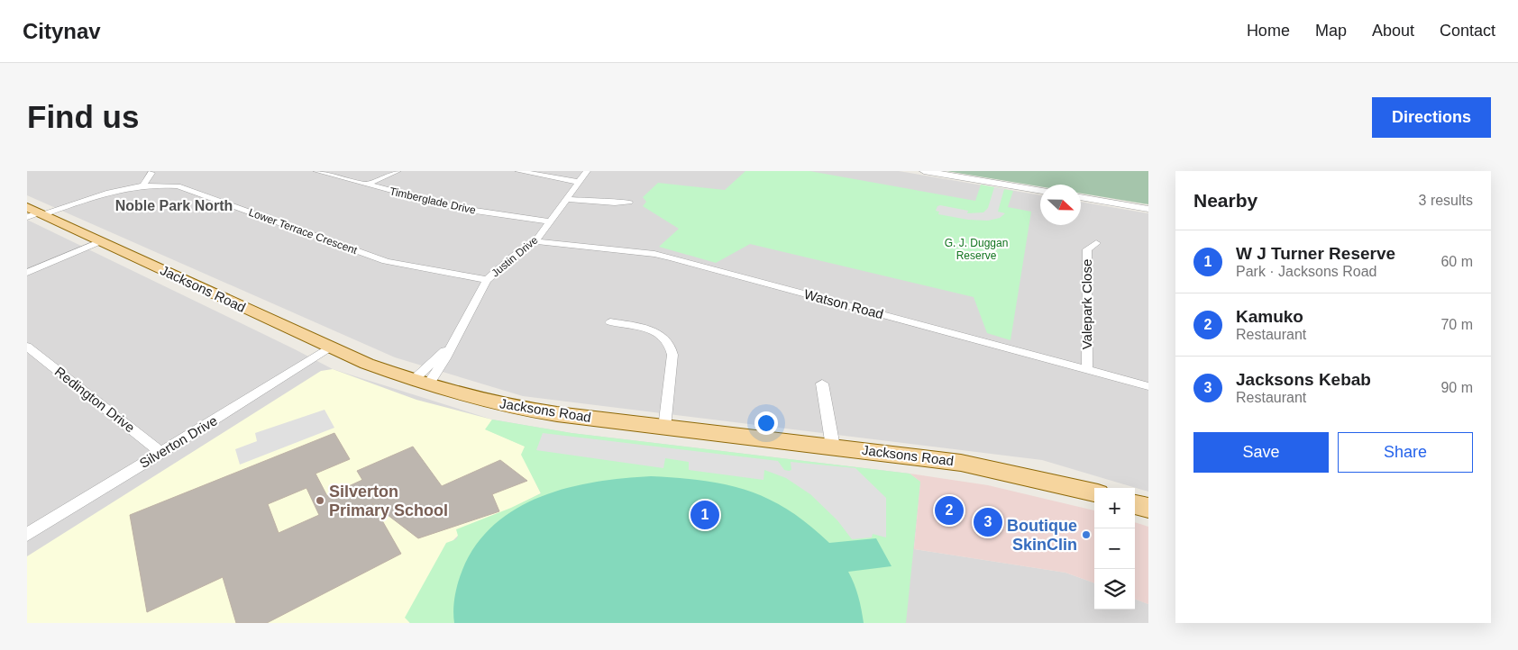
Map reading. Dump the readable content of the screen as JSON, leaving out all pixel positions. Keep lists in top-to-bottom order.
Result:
{
  "streets": {
    "main road": ["Jacksons Road"],
    "street": [
      "Timberglade Drive",
      "Lower Terrace Crescent",
      "Justin Drive",
      "Watson Road",
      "Valepark Close",
      "Redington Drive",
      "Silverton Drive"
    ]
  },
  "crossings": [
    ["Timberglade Drive", "Justin Drive"],
    ["Lower Terrace Crescent", "Justin Drive"],
    ["Lower Terrace Crescent", "Jacksons Road"],
    ["Justin Drive", "Jacksons Road"],
    ["Justin Drive", "Watson Road"],
    ["Jacksons Road", "Silverton Drive"],
    ["Watson Road", "Valepark Close"],
    ["Redington Drive", "Silverton Drive"]
  ],
  "districts": ["Noble Park North"],
  "parks": ["G. J. Duggan Reserve"],
  "places": ["Silverton Primary School", "Boutique SkinClin"],
  "north": "right",
  "page": {
    "header": "Citynav",
    "nav": [
      "Home",
      "Map",
      "About",
      "Contact"
    ],
    "buttons": [
      "Directions",
      ["Save", "Share"]
    ],
    "title": "Find us",
    "heading": ["Nearby", "3 results"],
    "list": [
      {
        "mark": "1",
        "name": "W J Turner Reserve",
        "note": "Park · Jacksons Road",
        "value": "60 m"
      },
      {
        "mark": "2",
        "name": "Kamuko",
        "note": "Restaurant",
        "value": "70 m"
      },
      {
        "mark": "3",
        "name": "Jacksons Kebab",
        "note": "Restaurant",
        "value": "90 m"
      }
    ],
    "map_buttons": ["+", "−"],
    "pins": ["2", "1", "3"]
  }
}
